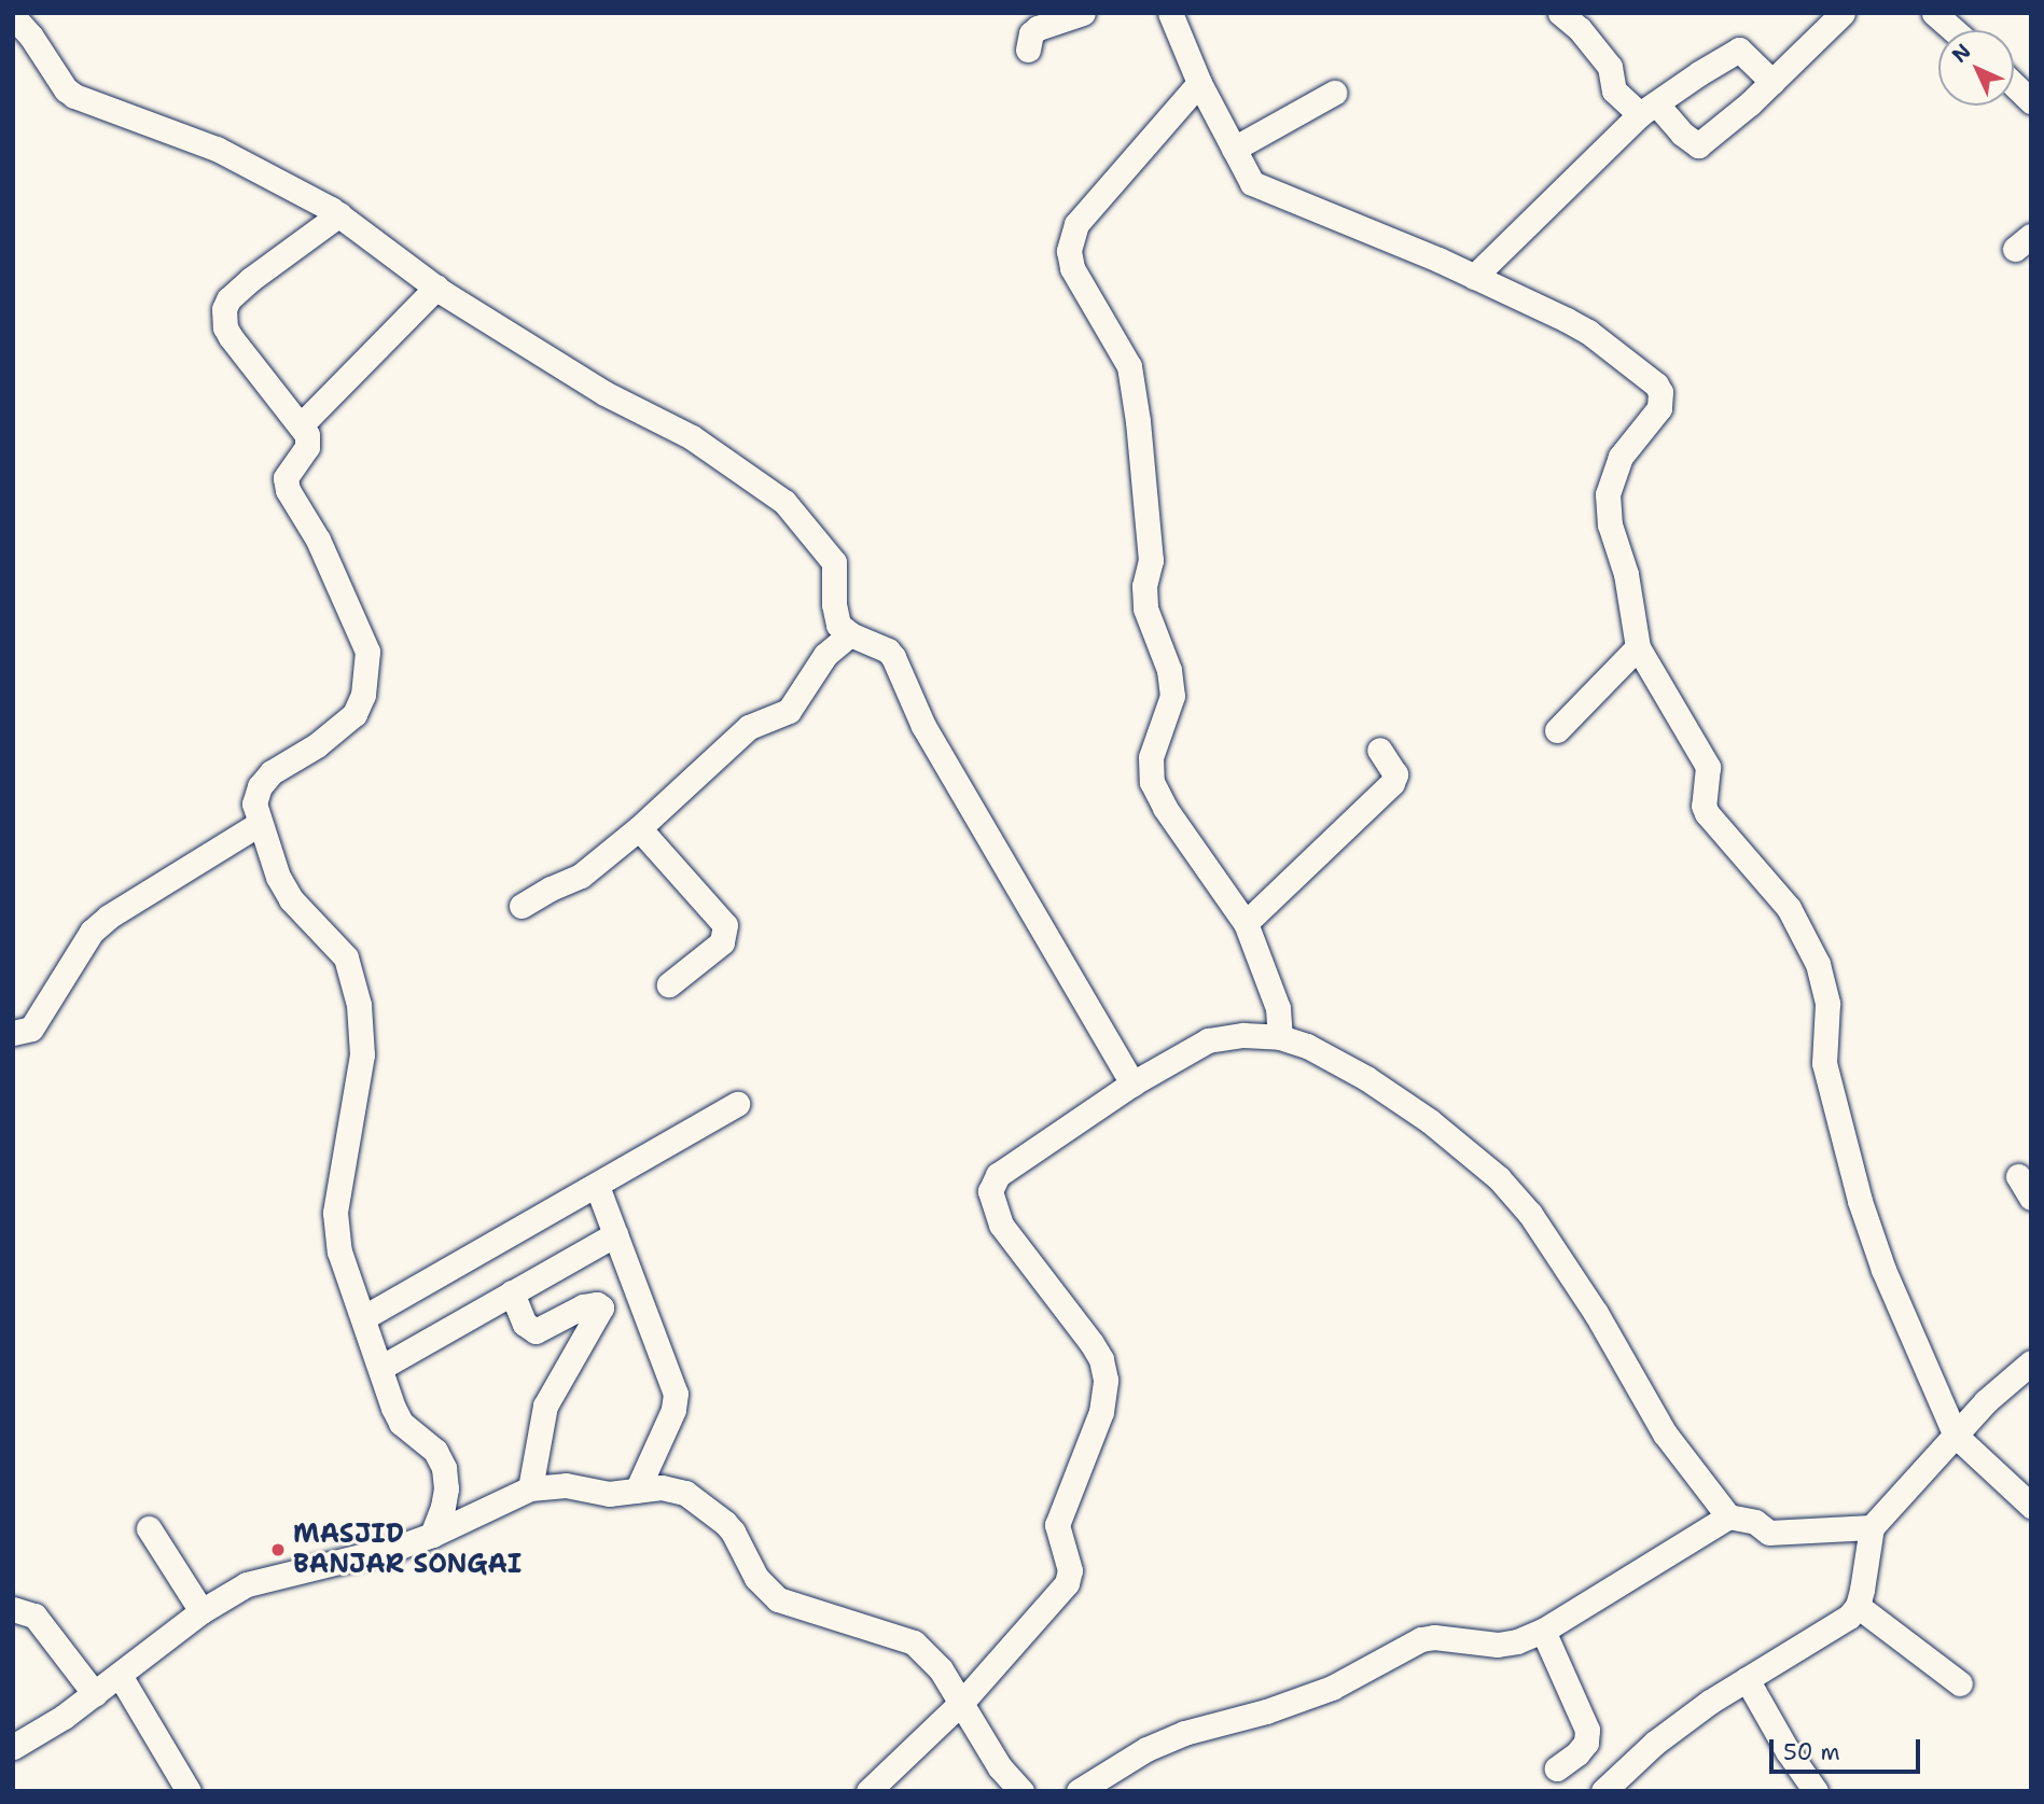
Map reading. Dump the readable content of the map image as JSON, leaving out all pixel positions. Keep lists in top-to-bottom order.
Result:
{
  "places": ["MASJID BANJAR SONGAI"],
  "scale_bar": "50 m",
  "north": "top left"
}
